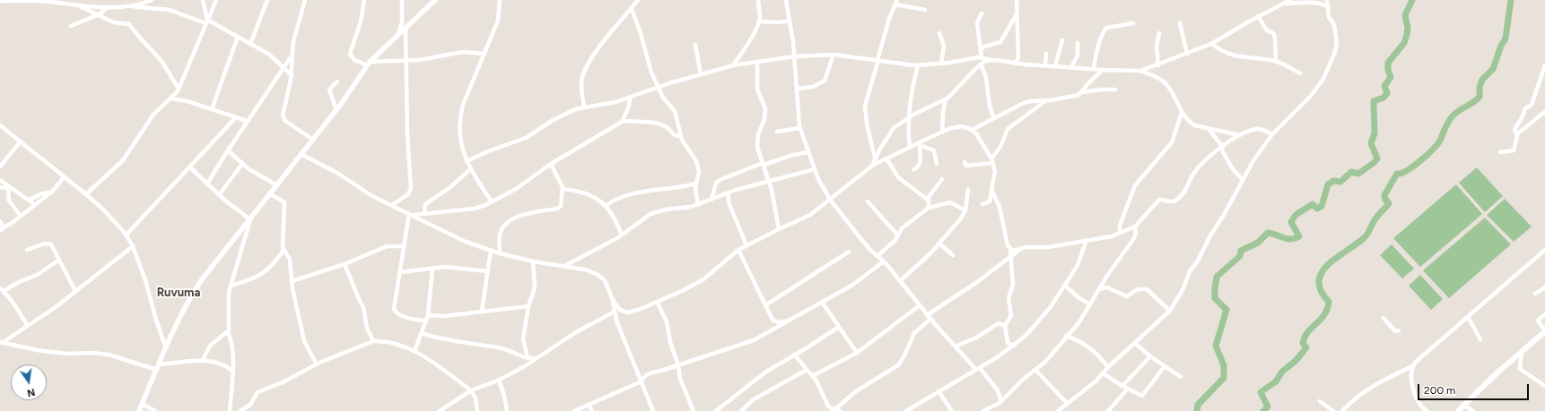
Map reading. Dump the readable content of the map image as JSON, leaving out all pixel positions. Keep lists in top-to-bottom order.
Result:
{
  "districts": ["Ruvuma"],
  "scale_bar": "200 m",
  "north": "bottom"
}
